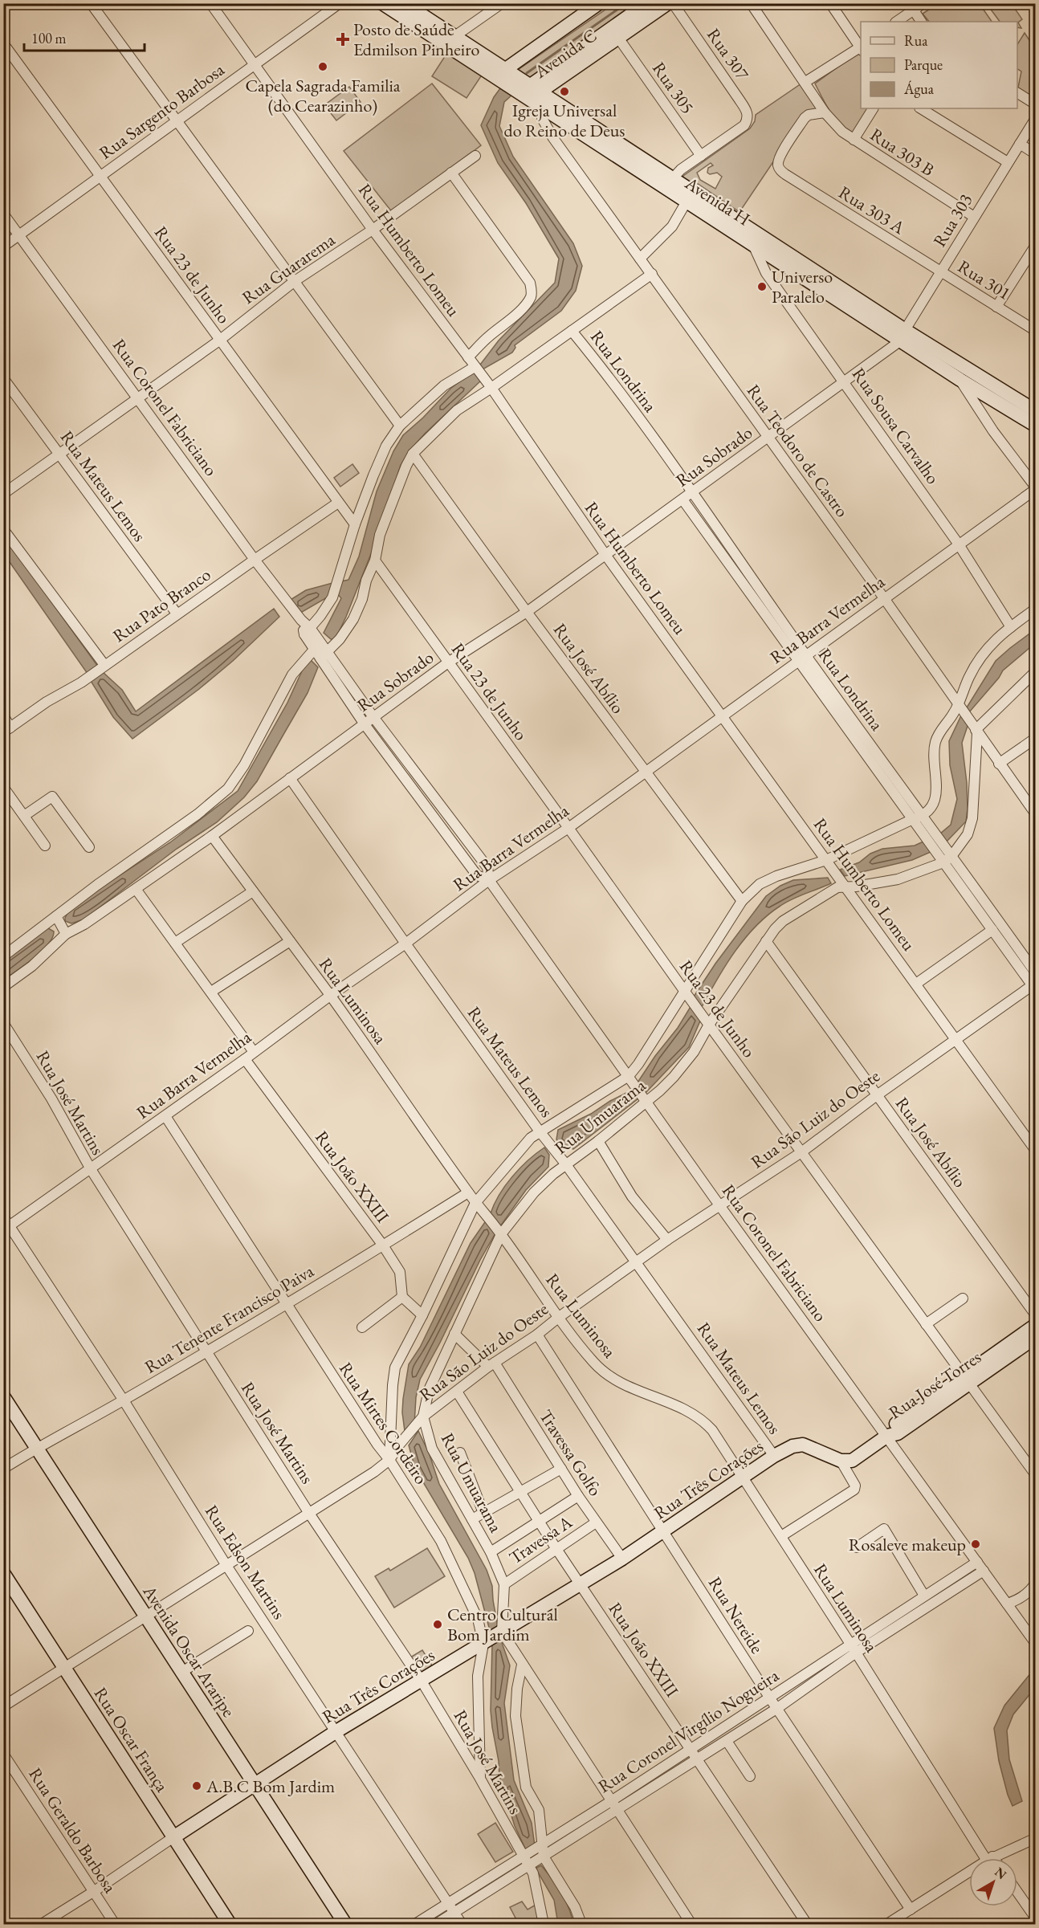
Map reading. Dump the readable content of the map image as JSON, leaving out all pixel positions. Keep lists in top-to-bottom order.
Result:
{
  "streets": {
    "street": [
      "Avenida C",
      "Rua 307",
      "Rua 305",
      "Rua Sargento Barbosa",
      "Rua 303 B",
      "Avenida H",
      "Rua 303 A",
      "Rua 303",
      "Rua Humberto Lomeu",
      "Rua Guararema",
      "Rua 23 de Junho",
      "Rua 301",
      "Rua Londrina",
      "Rua Coronel Fabriciano",
      "Rua Sousa Carvalho",
      "Rua Teodoro de Castro",
      "Rua Sobrado",
      "Rua Mateus Lemos",
      "Rua Pato Branco",
      "Rua Barra Vermelha",
      "Rua José Abílio",
      "Rua Luminosa",
      "Rua José Martins",
      "Rua Umuarama",
      "Rua São Luiz do Oeste",
      "Rua João XXIII",
      "Rua Tenente Francisco Paiva",
      "Rua José Torres",
      "Rua Mirtes Cordeiro",
      "Travessa Golfo",
      "Rua Três Corações",
      "Travessa A",
      "Rua Edson Martins",
      "Rua Nereide",
      "Avenida Oscar Araripe",
      "Rua Coronel Virgílio Nogueira",
      "Rua Oscar França",
      "Rua Geraldo Barbosa"
    ]
  },
  "crossings": [
    ["Avenida C", "Rua 305"],
    ["Avenida C", "Avenida H"],
    ["Avenida C", "Rua Teodoro de Castro"],
    ["Rua 307", "Rua 305"],
    ["Rua Sargento Barbosa", "Rua Humberto Lomeu"],
    ["Rua Sargento Barbosa", "Rua 23 de Junho"],
    ["Rua Sargento Barbosa", "Rua Coronel Fabriciano"],
    ["Rua 303 B", "Rua 303 A"],
    ["Rua 303 B", "Rua 303"],
    ["Avenida H", "Rua 303"],
    ["Avenida H", "Rua Sousa Carvalho"],
    ["Avenida H", "Rua Teodoro de Castro"],
    ["Avenida H", "Rua Sobrado"],
    ["Rua 303 A", "Rua 303"],
    ["Rua 303 A", "Rua 301"],
    ["Rua 303", "Rua 301"],
    ["Rua 303", "Rua Sobrado"],
    ["Rua Humberto Lomeu", "Rua Guararema"],
    ["Rua Humberto Lomeu", "Rua Sobrado"],
    ["Rua Humberto Lomeu", "Rua Barra Vermelha"],
    ["Rua Humberto Lomeu", "Rua Umuarama"],
    ["Rua Humberto Lomeu", "Rua São Luiz do Oeste"],
    ["Rua Guararema", "Rua 23 de Junho"],
    ["Rua Guararema", "Rua Coronel Fabriciano"],
    ["Rua Guararema", "Rua Mateus Lemos"],
    ["Rua 23 de Junho", "Rua Sobrado"],
    ["Rua 23 de Junho", "Rua Pato Branco"],
    ["Rua 23 de Junho", "Rua Barra Vermelha"],
    ["Rua 23 de Junho", "Rua Umuarama"],
    ["Rua 23 de Junho", "Rua São Luiz do Oeste"],
    ["Rua 23 de Junho", "Rua José Torres"],
    ["Rua Londrina", "Rua Sobrado"],
    ["Rua Londrina", "Rua Barra Vermelha"],
    ["Rua Londrina", "Rua Umuarama"],
    ["Rua Londrina", "Rua São Luiz do Oeste"],
    ["Rua Coronel Fabriciano", "Rua Sobrado"],
    ["Rua Coronel Fabriciano", "Rua Pato Branco"],
    ["Rua Coronel Fabriciano", "Rua Barra Vermelha"],
    ["Rua Coronel Fabriciano", "Rua Umuarama"],
    ["Rua Coronel Fabriciano", "Rua São Luiz do Oeste"],
    ["Rua Coronel Fabriciano", "Rua José Torres"],
    ["Rua Coronel Fabriciano", "Rua Coronel Virgílio Nogueira"],
    ["Rua Sousa Carvalho", "Rua Sobrado"],
    ["Rua Sousa Carvalho", "Rua Barra Vermelha"],
    ["Rua Teodoro de Castro", "Rua Sobrado"],
    ["Rua Teodoro de Castro", "Rua Barra Vermelha"],
    ["Rua Teodoro de Castro", "Rua Umuarama"],
    ["Rua Sobrado", "Rua Mateus Lemos"],
    ["Rua Sobrado", "Rua José Abílio"],
    ["Rua Sobrado", "Rua Luminosa"],
    ["Rua Mateus Lemos", "Rua Pato Branco"],
    ["Rua Mateus Lemos", "Rua Barra Vermelha"],
    ["Rua Mateus Lemos", "Rua Umuarama"],
    ["Rua Mateus Lemos", "Rua São Luiz do Oeste"],
    ["Rua Mateus Lemos", "Rua Três Corações"],
    ["Rua Barra Vermelha", "Rua José Abílio"],
    ["Rua Barra Vermelha", "Rua Luminosa"],
    ["Rua Barra Vermelha", "Rua José Martins"],
    ["Rua Barra Vermelha", "Rua João XXIII"],
    ["Rua Barra Vermelha", "Rua Mirtes Cordeiro"],
    ["Rua Barra Vermelha", "Rua Edson Martins"],
    ["Rua José Abílio", "Rua Umuarama"],
    ["Rua José Abílio", "Rua São Luiz do Oeste"],
    ["Rua Luminosa", "Rua Umuarama"],
    ["Rua Luminosa", "Rua São Luiz do Oeste"],
    ["Rua Luminosa", "Rua Tenente Francisco Paiva"],
    ["Rua Luminosa", "Rua Três Corações"],
    ["Rua Luminosa", "Rua Coronel Virgílio Nogueira"],
    ["Rua José Martins", "Rua Tenente Francisco Paiva"],
    ["Rua José Martins", "Rua Mirtes Cordeiro"],
    ["Rua José Martins", "Rua Três Corações"],
    ["Rua José Martins", "Rua Coronel Virgílio Nogueira"],
    ["Rua Umuarama", "Rua São Luiz do Oeste"],
    ["Rua Umuarama", "Rua Mirtes Cordeiro"],
    ["Rua Umuarama", "Travessa Golfo"],
    ["Rua Umuarama", "Rua Três Corações"],
    ["Rua Umuarama", "Travessa A"],
    ["Rua São Luiz do Oeste", "Rua João XXIII"],
    ["Rua São Luiz do Oeste", "Rua Mirtes Cordeiro"],
    ["Rua São Luiz do Oeste", "Travessa Golfo"],
    ["Rua São Luiz do Oeste", "Rua Nereide"],
    ["Rua João XXIII", "Rua Tenente Francisco Paiva"],
    ["Rua João XXIII", "Rua Três Corações"],
    ["Rua João XXIII", "Travessa A"],
    ["Rua João XXIII", "Rua Coronel Virgílio Nogueira"],
    ["Rua Tenente Francisco Paiva", "Rua Mirtes Cordeiro"],
    ["Rua Tenente Francisco Paiva", "Rua Edson Martins"],
    ["Rua Tenente Francisco Paiva", "Avenida Oscar Araripe"],
    ["Rua Mirtes Cordeiro", "Rua Três Corações"],
    ["Travessa Golfo", "Rua Três Corações"],
    ["Travessa Golfo", "Travessa A"],
    ["Rua Três Corações", "Rua Edson Martins"],
    ["Rua Três Corações", "Rua Nereide"],
    ["Rua Três Corações", "Avenida Oscar Araripe"],
    ["Rua Três Corações", "Rua Oscar França"],
    ["Rua Três Corações", "Rua Geraldo Barbosa"],
    ["Rua Edson Martins", "Rua Coronel Virgílio Nogueira"],
    ["Rua Nereide", "Rua Coronel Virgílio Nogueira"]
  ],
  "places": {
    "health": ["Posto de Saúde Edmilson Pinheiro"],
    "other": [
      "Capela Sagrada Familia (do Cearazinho)",
      "Igreja Universal do Reino de Deus",
      "Universo Paralelo",
      "Rosaleve makeup",
      "Centro Cultural Bom Jardim",
      "A.B.C Bom Jardim"
    ]
  },
  "legend": ["Rua", "Parque", "Água"],
  "scale_bar": "100 m",
  "north": "top right"
}
